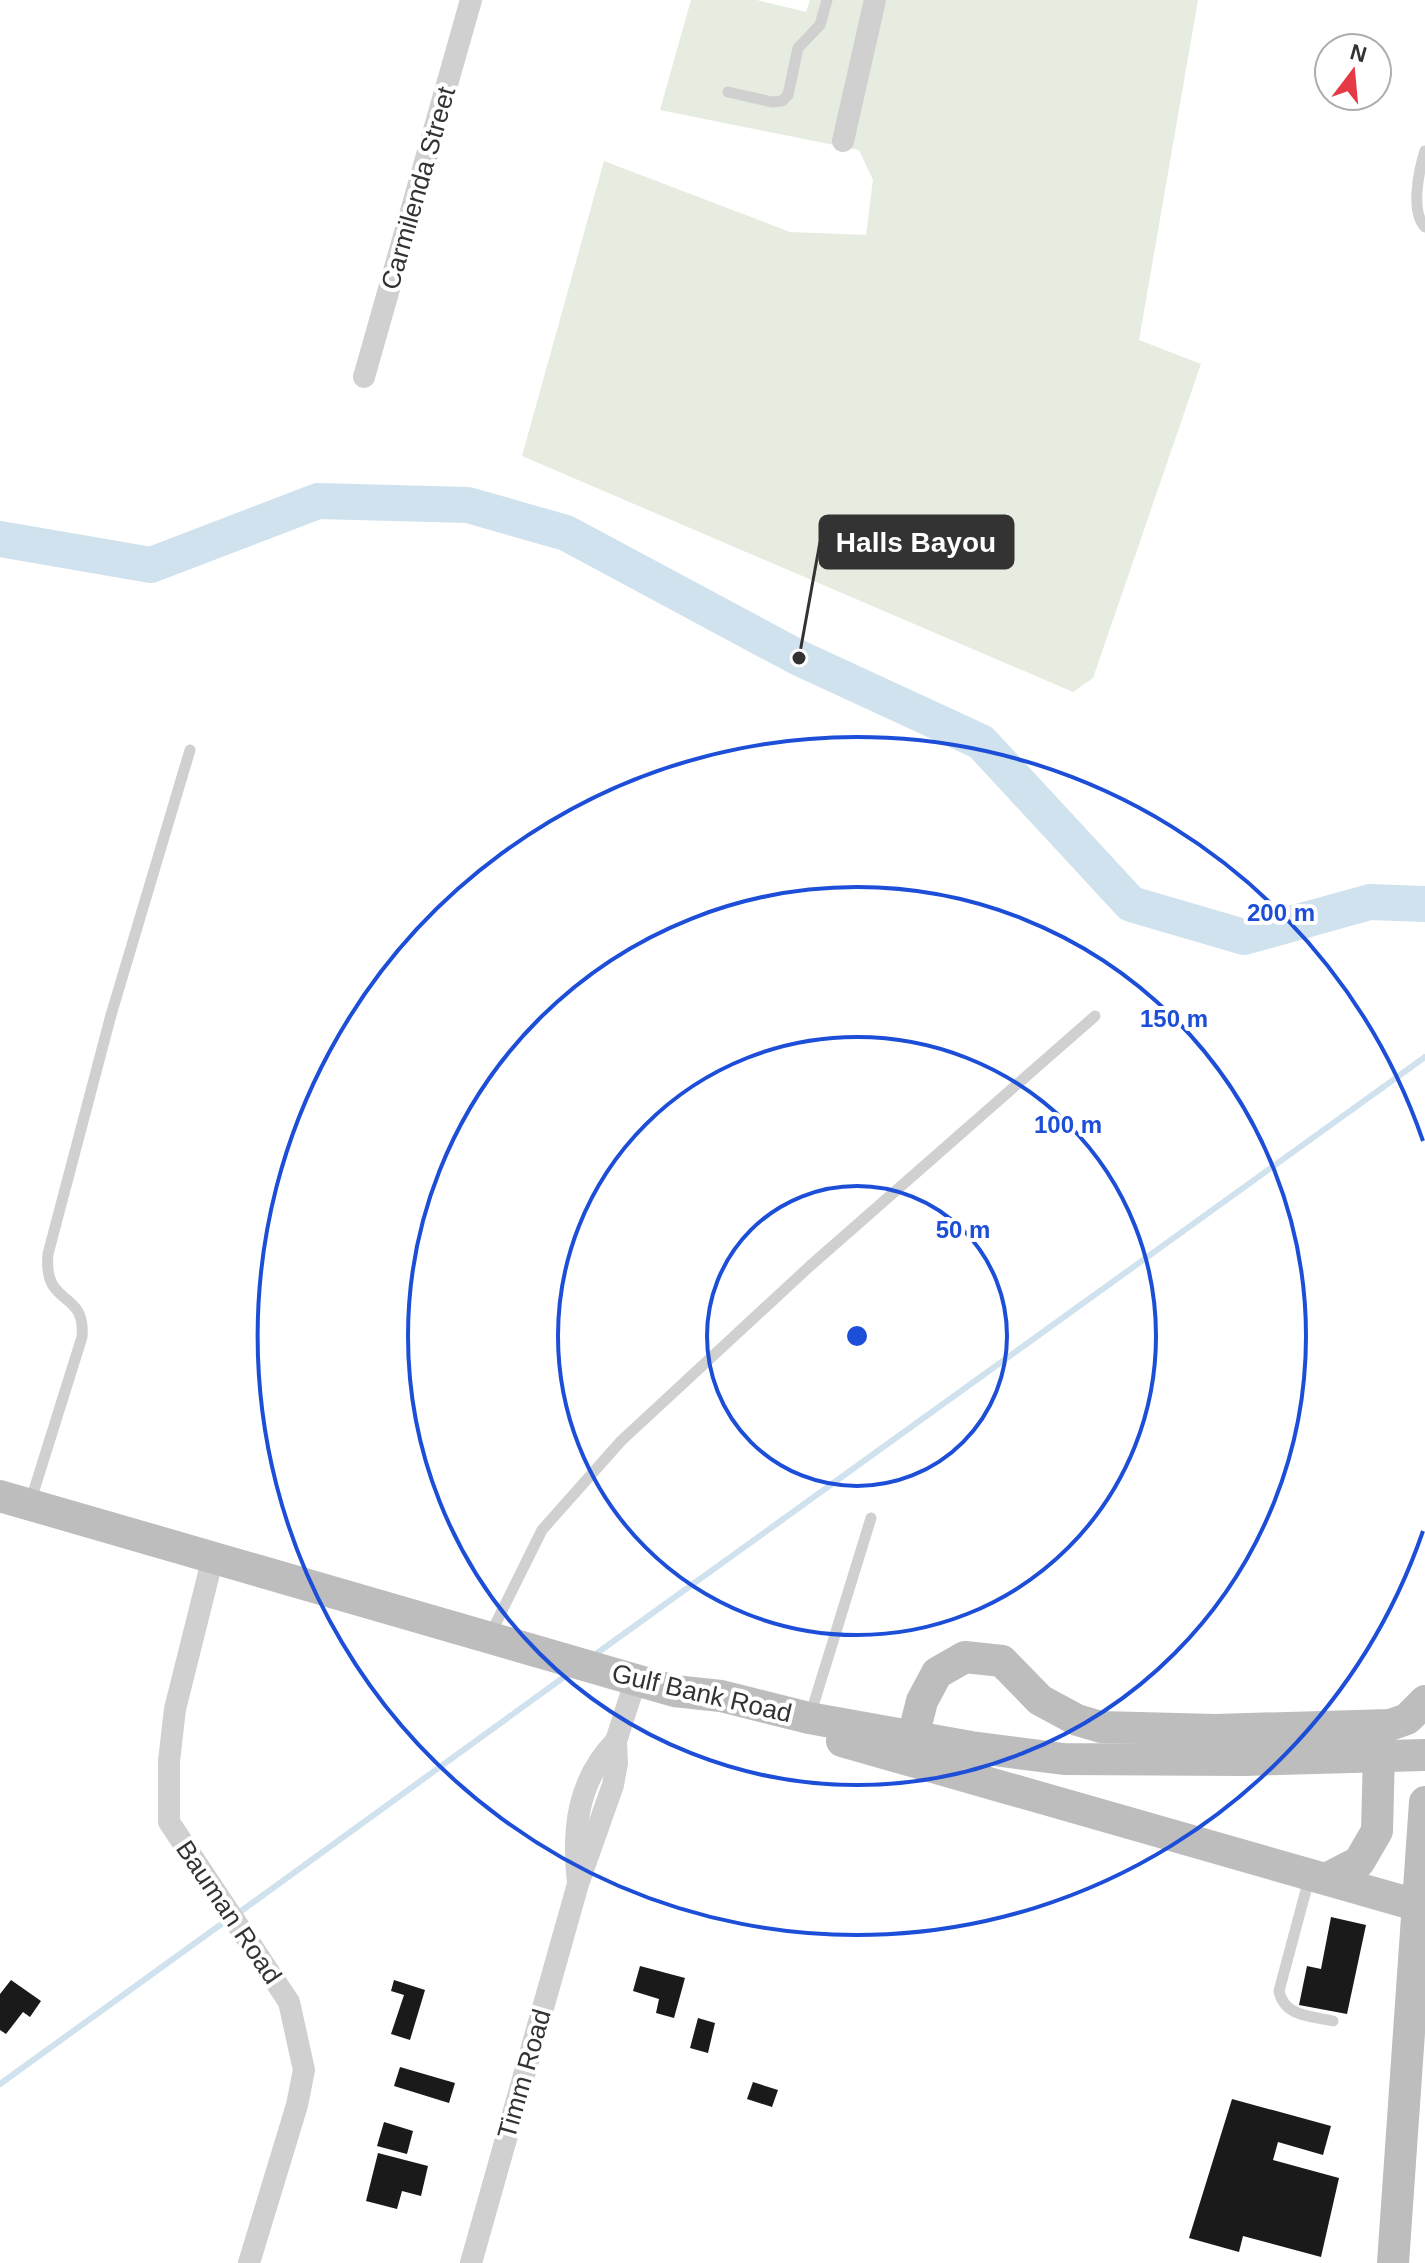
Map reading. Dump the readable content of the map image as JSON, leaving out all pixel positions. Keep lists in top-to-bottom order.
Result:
{
  "streets": {
    "main road": ["Gulf Bank Road"],
    "street": ["Carmilenda Street", "Bauman Road", "Timm Road"]
  },
  "crossings": [
    ["Gulf Bank Road", "Bauman Road"],
    ["Gulf Bank Road", "Timm Road"]
  ],
  "places": ["Halls Bayou"],
  "north": "top",
  "rings": [
    "200 m",
    "150 m",
    "100 m",
    "50 m"
  ]
}
